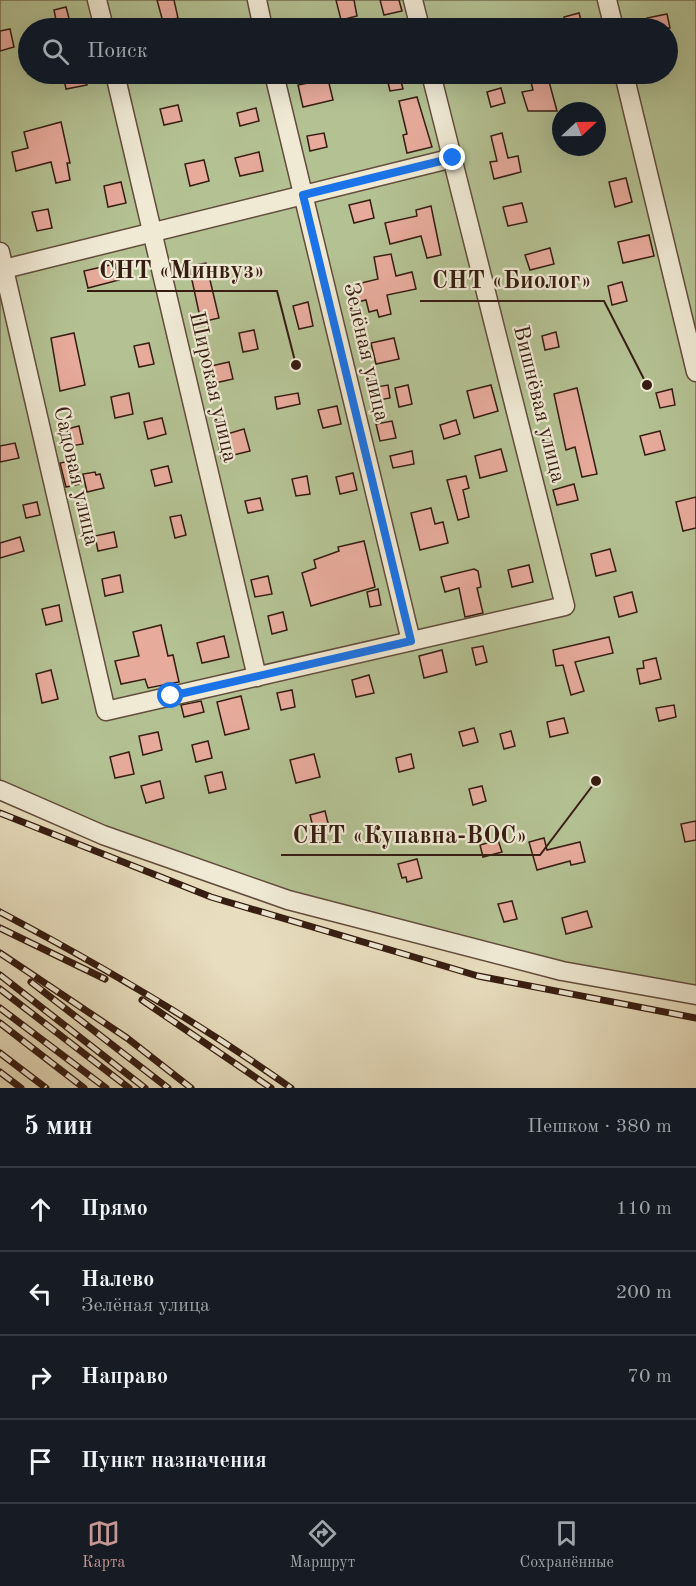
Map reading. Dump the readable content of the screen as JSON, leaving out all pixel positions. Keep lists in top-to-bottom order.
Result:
{
  "streets": {
    "street": [
      "Зелёная улица",
      "Широкая улица",
      "Вишнёвая улица",
      "Садовая улица"
    ]
  },
  "crossings": [
    ["Зелёная улица", "Вишнёвая улица"],
    ["Широкая улица", "Садовая улица"]
  ],
  "places": ["СНТ «Минвуз»", "СНТ «Биолог»", "СНТ «Купавна-ВОС»"],
  "north": "right",
  "page": {
    "search": "Поиск",
    "heading": ["5 мин", "Пешком · 380 m"],
    "list": [
      ["Прямо", "110 m"],
      ["Налево", "Зелёная улица", "200 m"],
      ["Направо", "70 m"],
      "Пункт назначения"
    ],
    "nav": ["Карта", "Маршрут", "Сохранённые"]
  }
}
